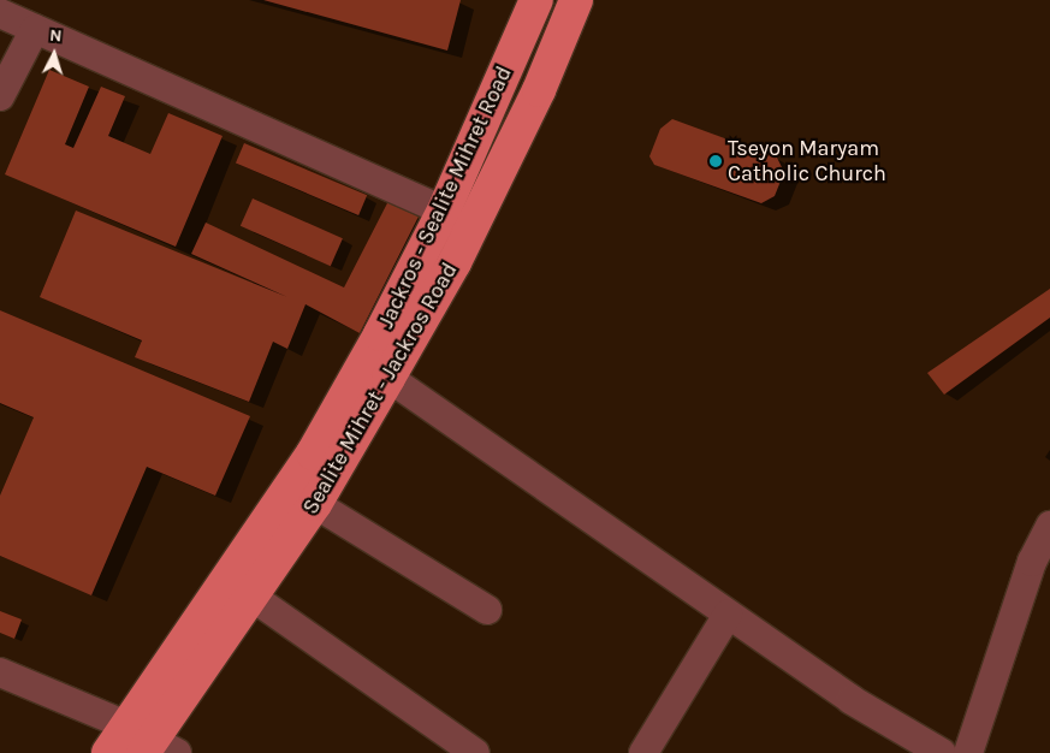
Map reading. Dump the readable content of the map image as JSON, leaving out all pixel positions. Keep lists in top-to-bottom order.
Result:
{
  "streets": {
    "main road": ["Jackros - Sealite Mihret Road", "Sealite Mihret - Jackros Road"]
  },
  "crossings": [
    ["Jackros - Sealite Mihret Road", "Sealite Mihret - Jackros Road"]
  ],
  "places": ["Tseyon Maryam Catholic Church"],
  "north": "top"
}
